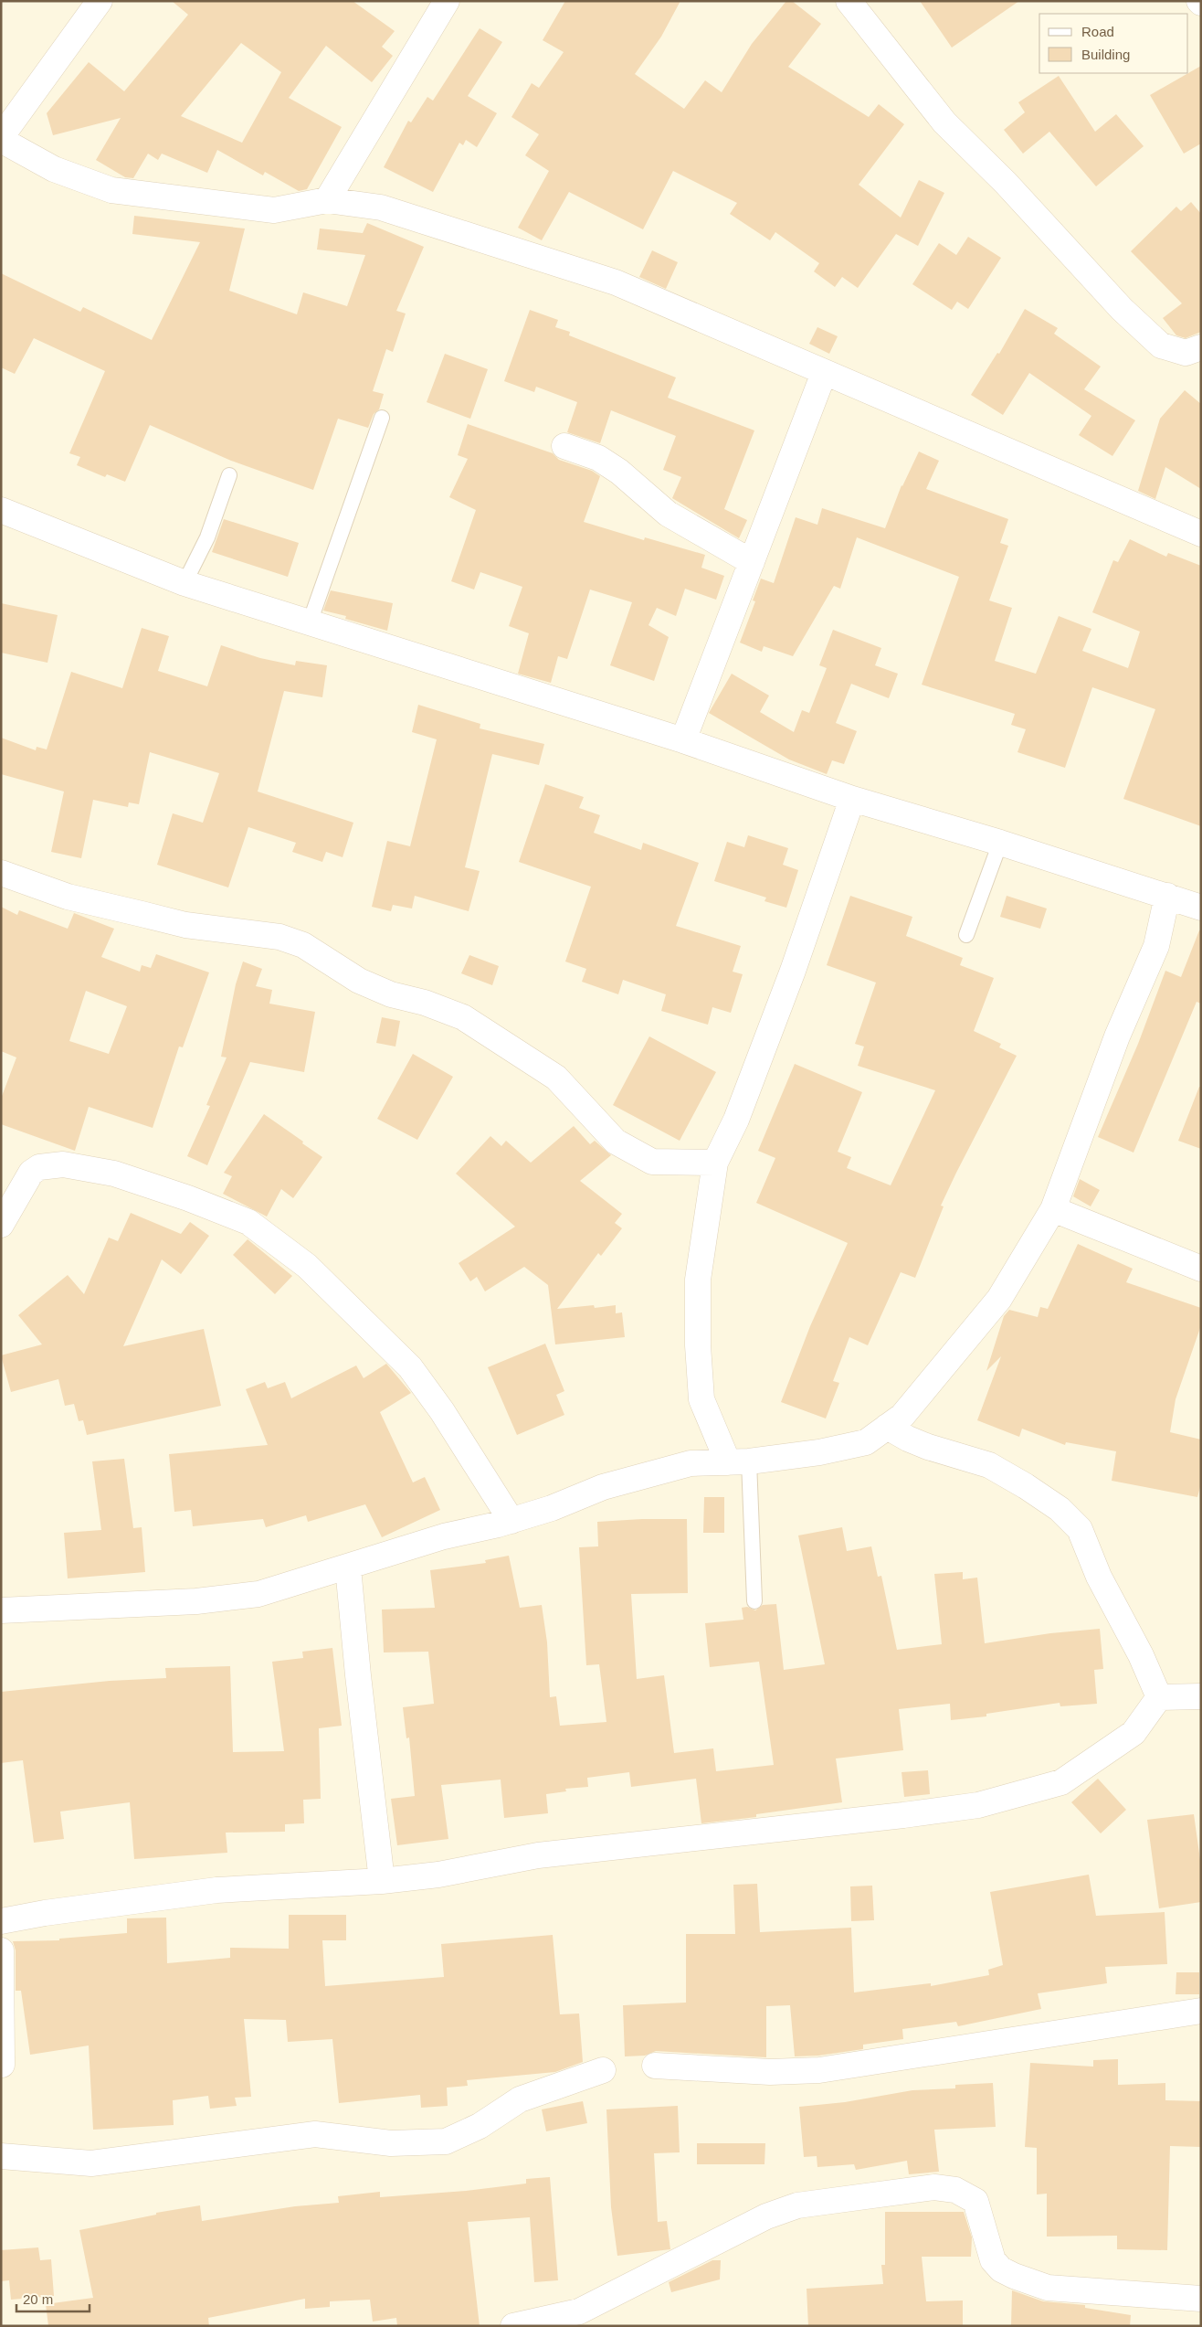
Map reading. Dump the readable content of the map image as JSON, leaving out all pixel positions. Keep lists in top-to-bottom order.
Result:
{
  "legend": ["Road", "Building"],
  "scale_bar": "20 m"
}
